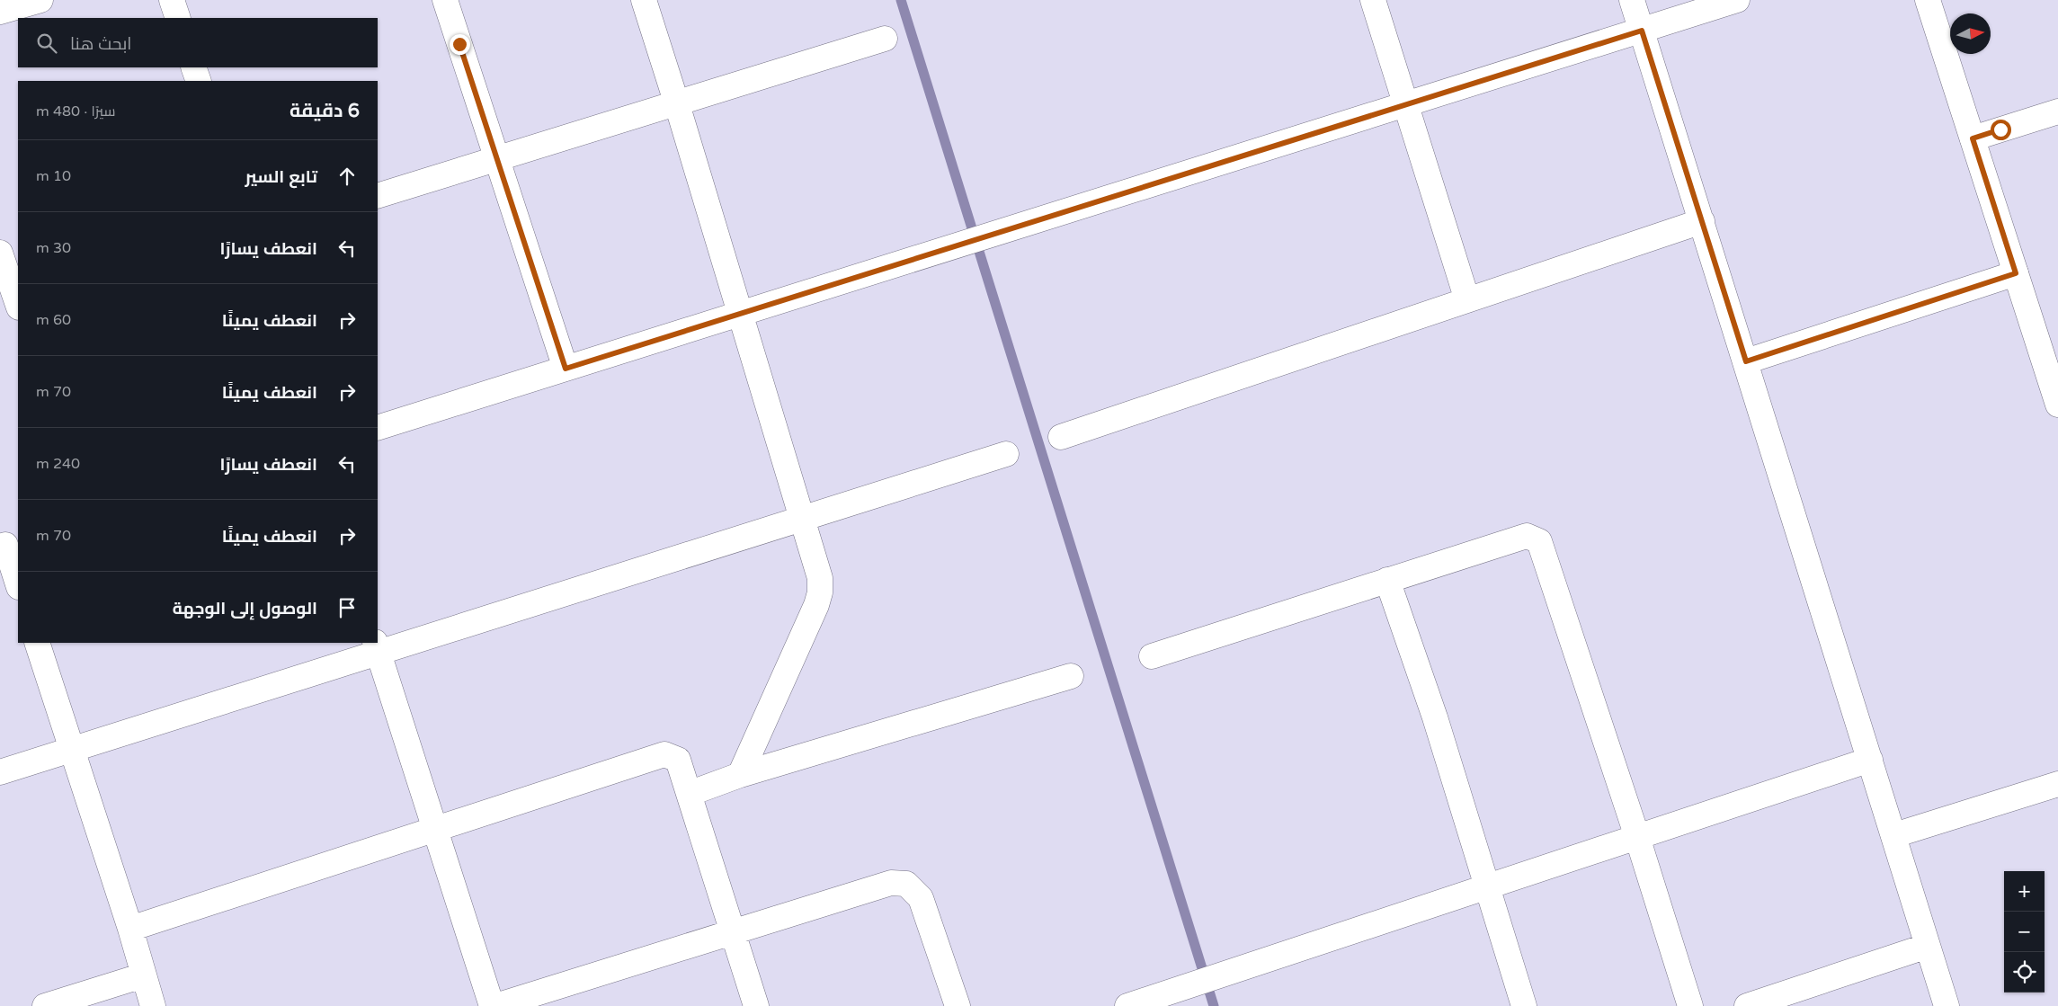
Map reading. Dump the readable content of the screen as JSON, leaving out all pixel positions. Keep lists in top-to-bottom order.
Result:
{
  "north": "right",
  "page": {
    "search": "ابحث هنا",
    "heading": ["6 دقيقة", "سيرًا · 480 m"],
    "list": [
      ["تابع السير", "10 m"],
      ["انعطف يسارًا", "30 m"],
      ["انعطف يمينًا", "60 m"],
      ["انعطف يمينًا", "70 m"],
      ["انعطف يسارًا", "240 m"],
      ["انعطف يمينًا", "70 m"],
      "الوصول إلى الوجهة"
    ],
    "map_buttons": ["+", "−"]
  }
}
